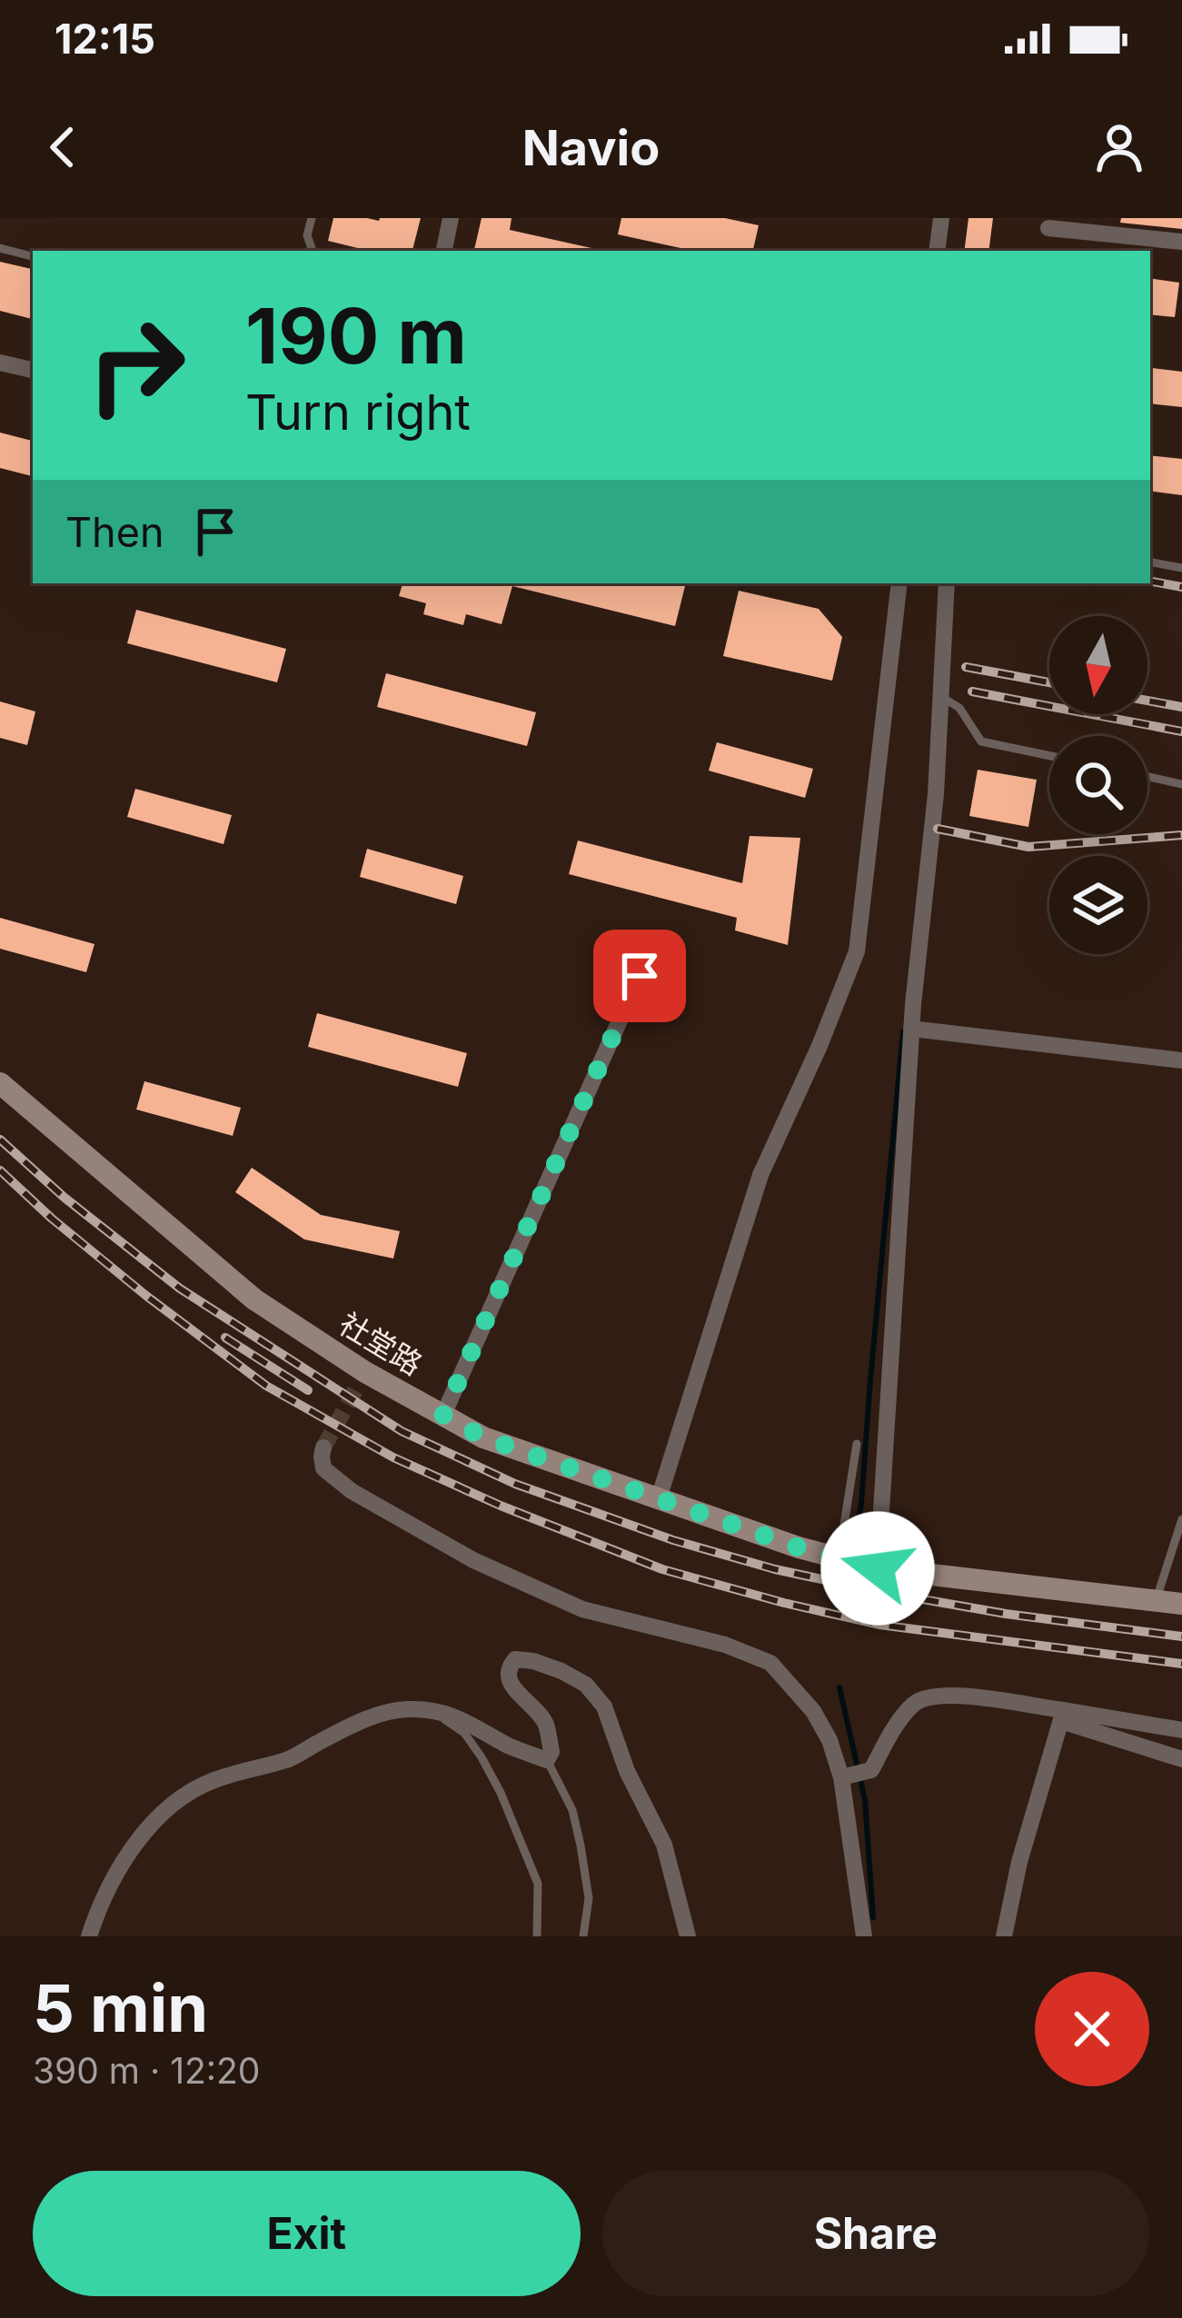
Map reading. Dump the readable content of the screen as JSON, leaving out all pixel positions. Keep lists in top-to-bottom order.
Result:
{
  "streets": {
    "street": ["社堂路"]
  },
  "north": "bottom",
  "page": {
    "status": "12:15",
    "header": "Navio",
    "turn": ["190 m", "Turn right"],
    "then": "Then",
    "heading": ["5 min", "390 m · 12:20"],
    "buttons": ["Exit", "Share"]
  }
}
